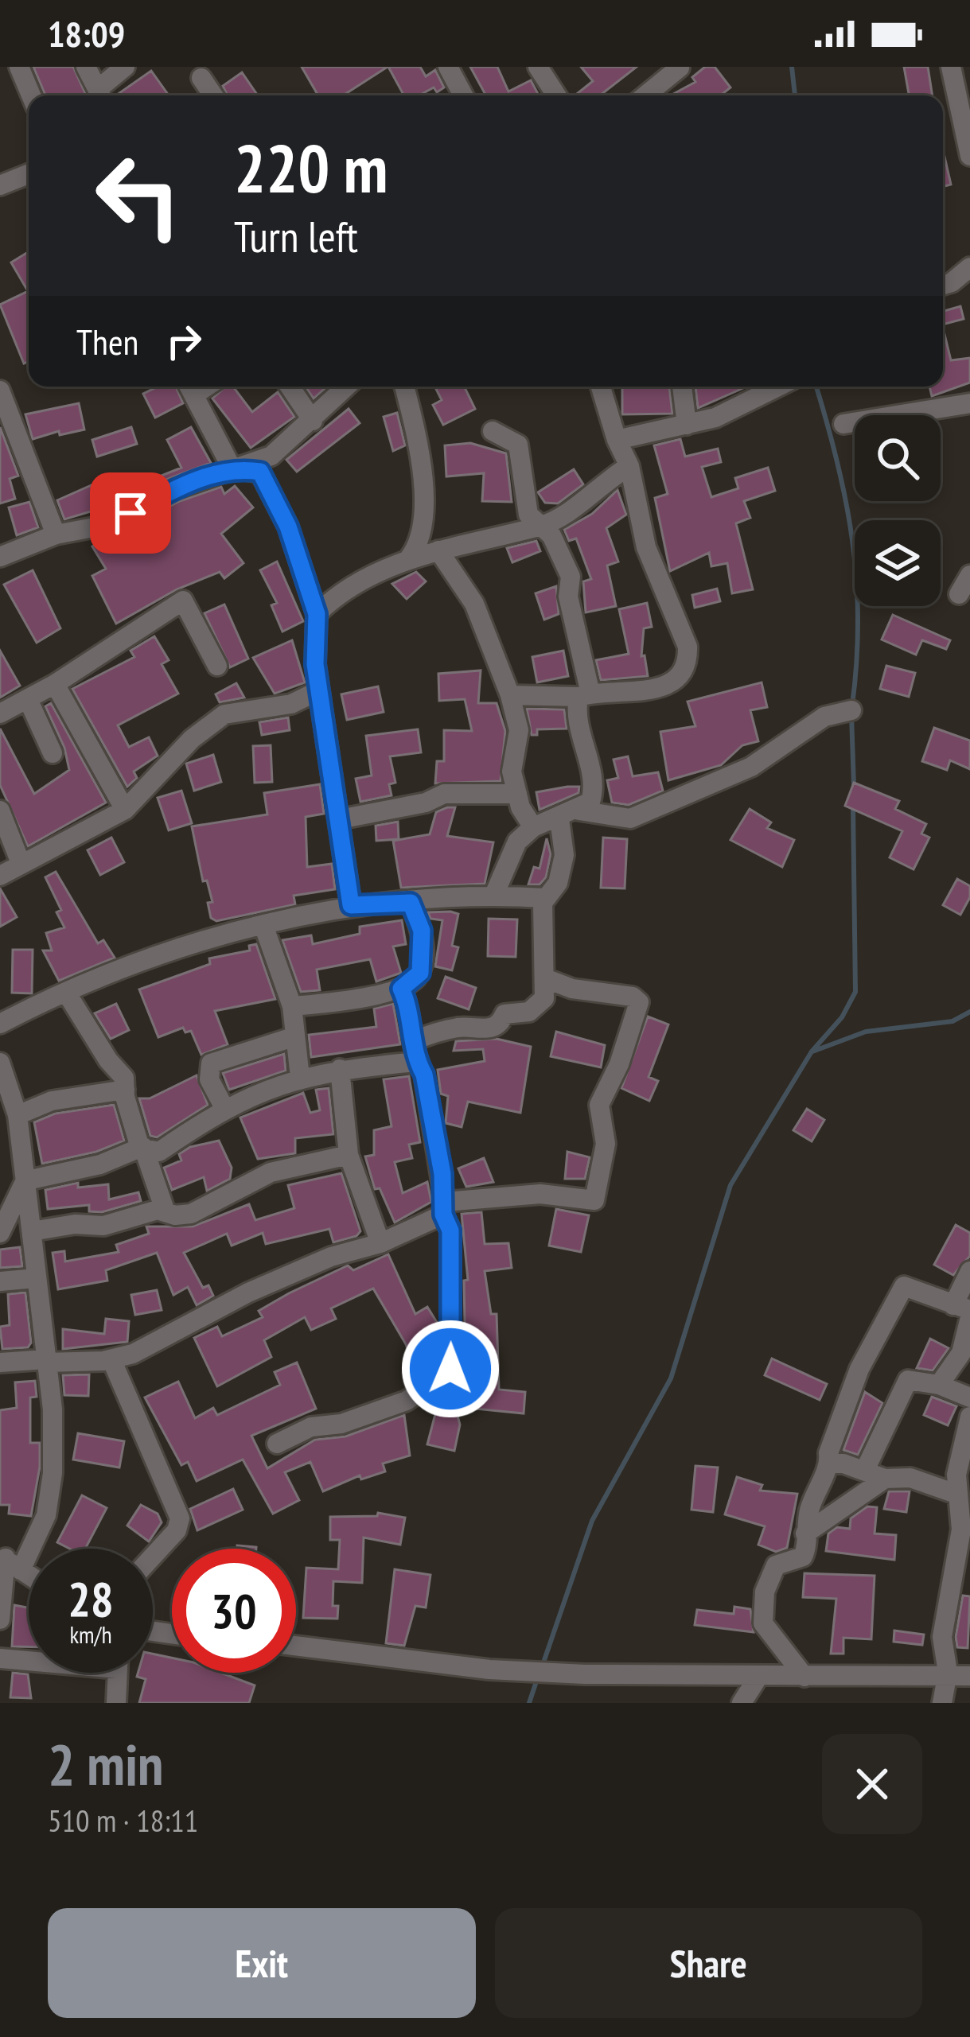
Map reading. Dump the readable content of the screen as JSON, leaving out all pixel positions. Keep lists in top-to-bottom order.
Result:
{
  "page": {
    "status": "18:09",
    "turn": ["220 m", "Turn left"],
    "then": "Then",
    "speed": "28 km/h",
    "limit": "30",
    "heading": ["2 min", "510 m · 18:11"],
    "buttons": ["Exit", "Share"]
  }
}
